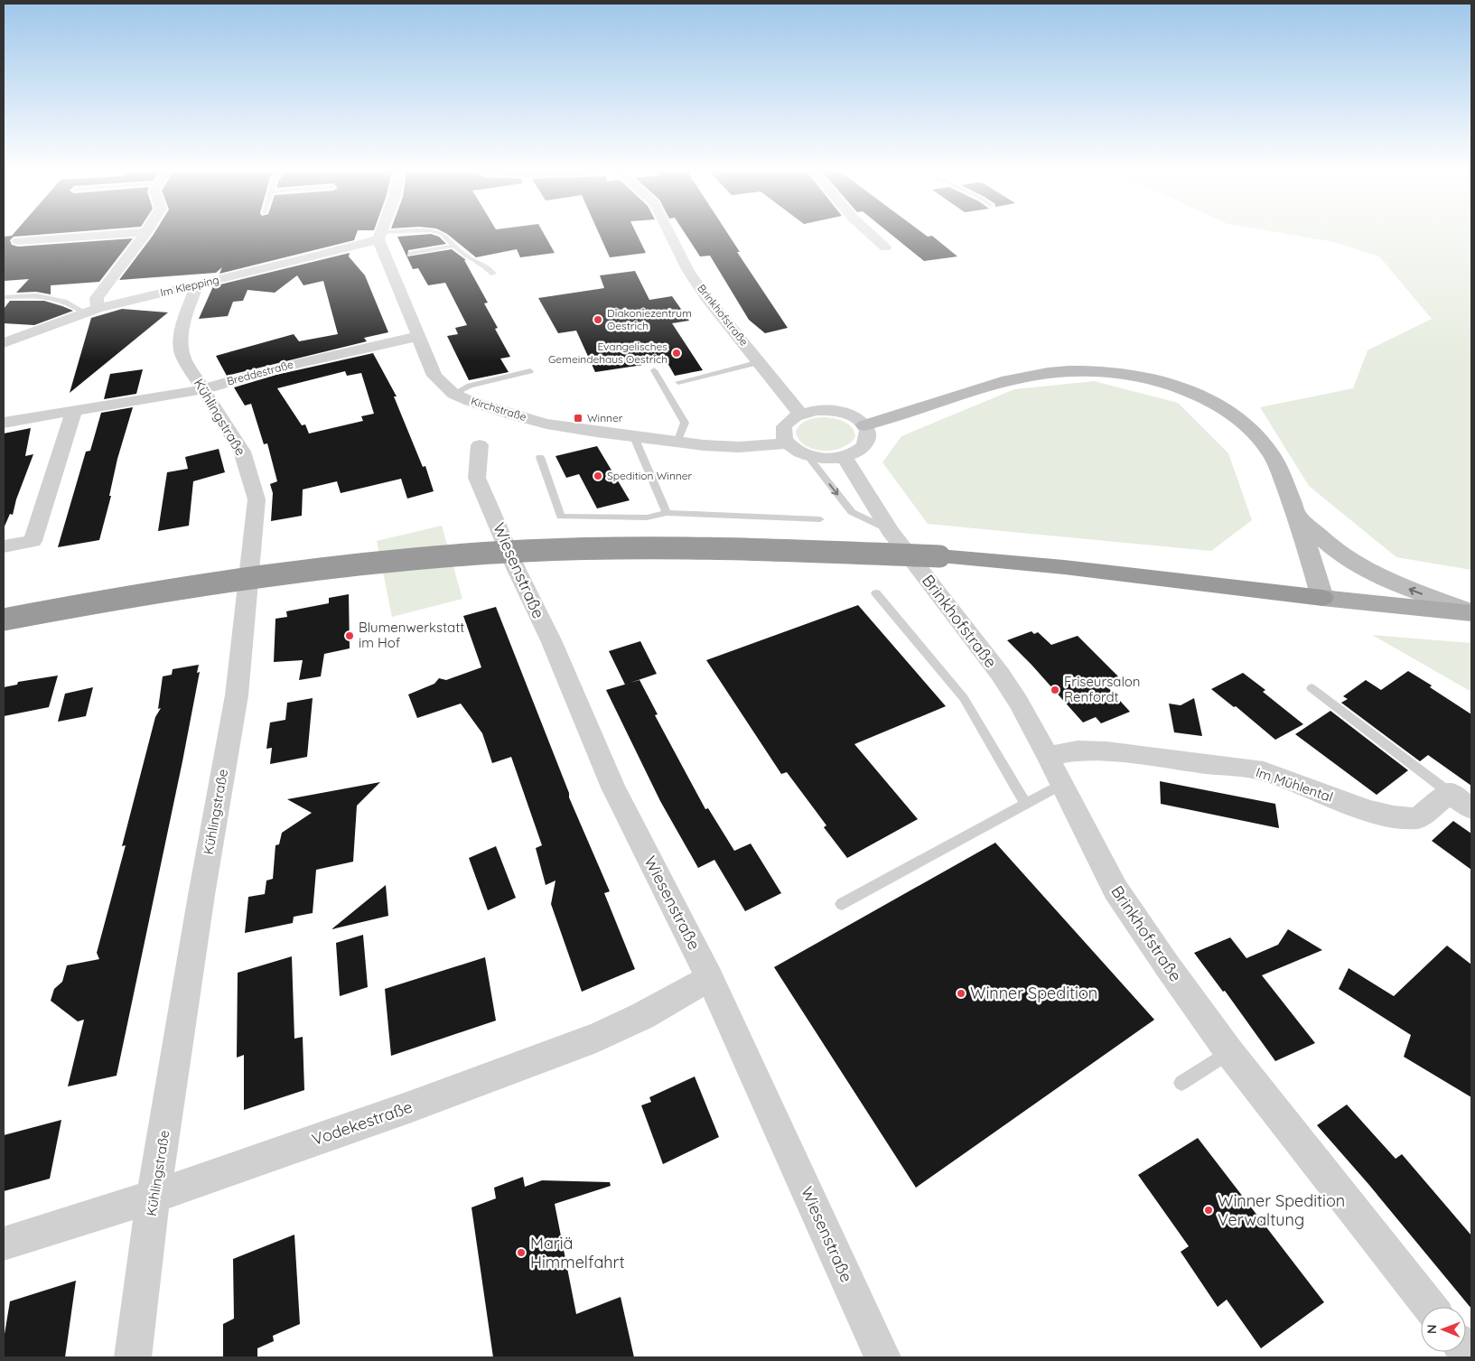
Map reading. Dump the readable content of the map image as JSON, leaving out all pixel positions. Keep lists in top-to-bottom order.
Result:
{
  "streets": {
    "street": [
      "Im Klepping",
      "Brinkhofstraße",
      "Breddestraße",
      "Kirchstraße",
      "Kühlingstraße",
      "Wiesenstraße",
      "Im Mühlental",
      "Vodekestraße"
    ]
  },
  "crossings": [
    ["Im Klepping", "Kirchstraße"],
    ["Im Klepping", "Kühlingstraße"],
    ["Brinkhofstraße", "Kirchstraße"],
    ["Brinkhofstraße", "Im Mühlental"],
    ["Breddestraße", "Kirchstraße"],
    ["Breddestraße", "Kühlingstraße"],
    ["Kühlingstraße", "Vodekestraße"],
    ["Wiesenstraße", "Vodekestraße"]
  ],
  "places": {
    "other": [
      "Diakoniezentrum Oestrich",
      "Evangelisches Gemeindehaus Oestrich",
      "Spedition Winner",
      "Blumenwerkstatt im Hof",
      "Friseursalon Renfordt",
      "Winner Spedition",
      "Winner Spedition Verwaltung",
      "Mariä Himmelfahrt"
    ],
    "transit": ["Winner"]
  },
  "north": "left"
}
